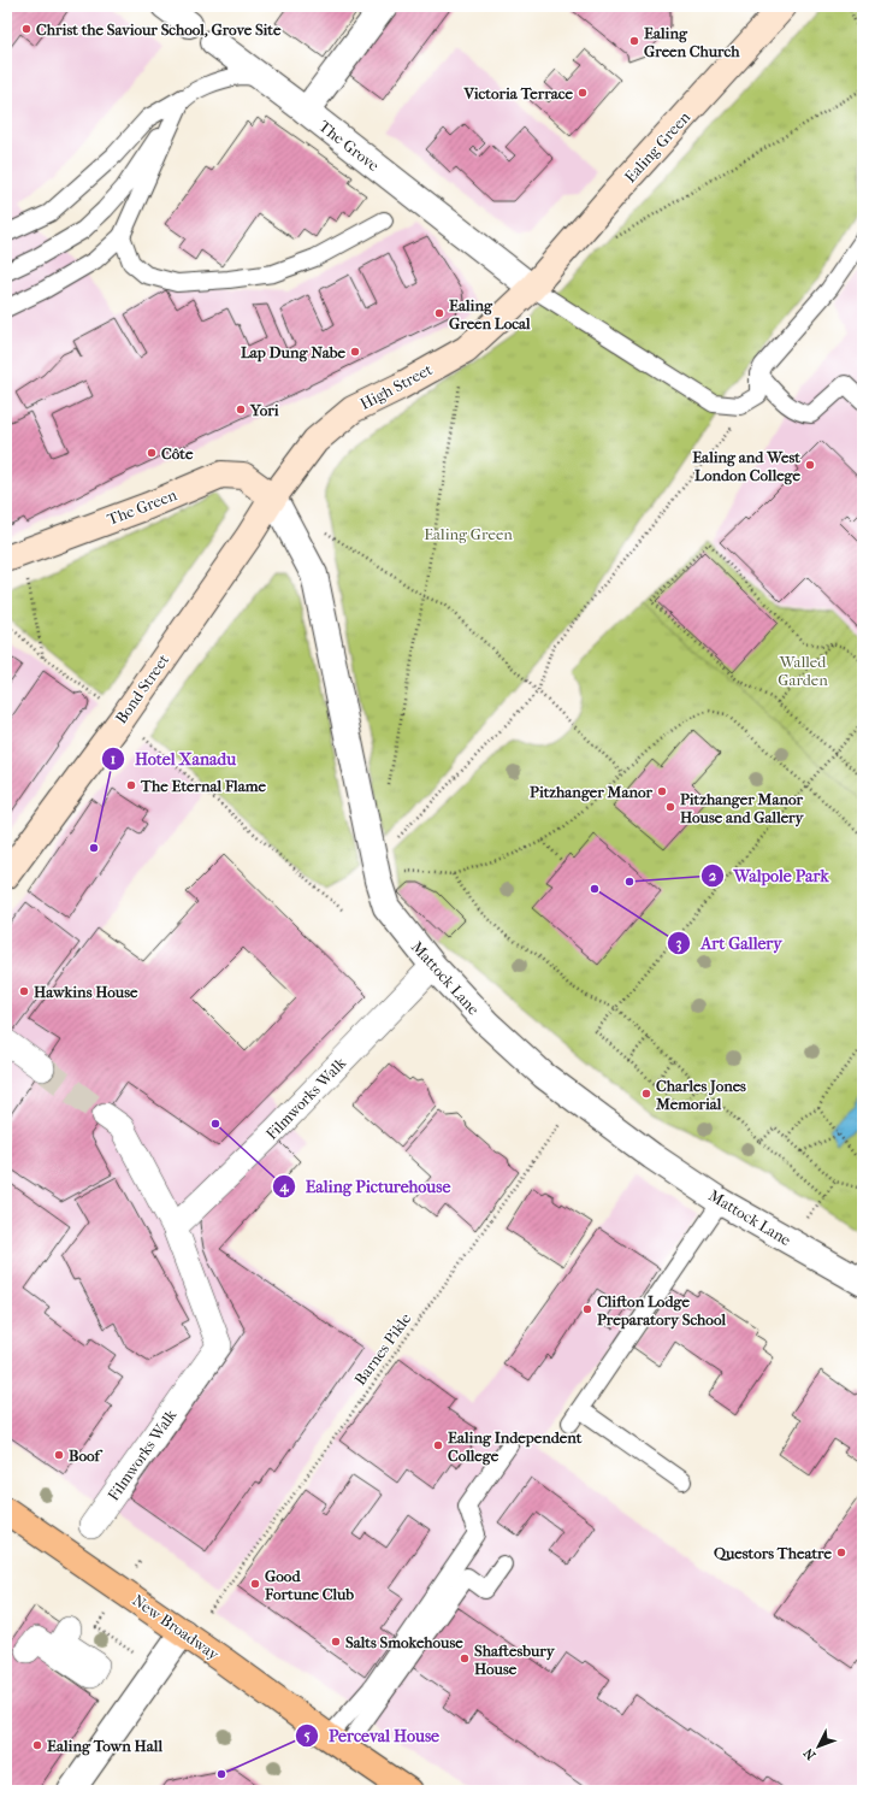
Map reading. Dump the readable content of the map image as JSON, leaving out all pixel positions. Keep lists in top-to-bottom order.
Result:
{
  "streets": {
    "main road": [
      "Ealing Green",
      "High Street",
      "The Green",
      "Bond Street",
      "New Broadway"
    ],
    "street": ["The Grove", "Mattock Lane", "Filmworks Walk"],
    "path": ["Barnes Pikle"]
  },
  "crossings": [
    ["The Grove", "Ealing Green"],
    ["The Grove", "High Street"],
    ["Ealing Green", "High Street"],
    ["High Street", "The Green"],
    ["High Street", "Bond Street"],
    ["High Street", "Mattock Lane"],
    ["The Green", "Bond Street"],
    ["The Green", "Mattock Lane"],
    ["Bond Street", "Mattock Lane"],
    ["Mattock Lane", "Filmworks Walk"],
    ["Mattock Lane", "Barnes Pikle"]
  ],
  "parks": ["Ealing Green", "Walled Garden"],
  "places": [
    "Christ the Saviour School, Grove Site",
    "Ealing Green Church",
    "Victoria Terrace",
    "Ealing Green Local",
    "Lap Dung Nabe",
    "Yori",
    "Côte",
    "Ealing and West London College",
    "The Eternal Flame",
    "Pitzhanger Manor",
    "Pitzhanger Manor House and Gallery",
    "Hotel Xanadu",
    "Walpole Park",
    "Art Gallery",
    "Hawkins House",
    "Charles Jones Memorial",
    "Ealing Picturehouse",
    "Clifton Lodge Preparatory School",
    "Ealing Independent College",
    "Boof",
    "Questors Theatre",
    "Good Fortune Club",
    "Salts Smokehouse",
    "Shaftesbury House",
    "Ealing Town Hall",
    "Perceval House"
  ],
  "north": "bottom left"
}
